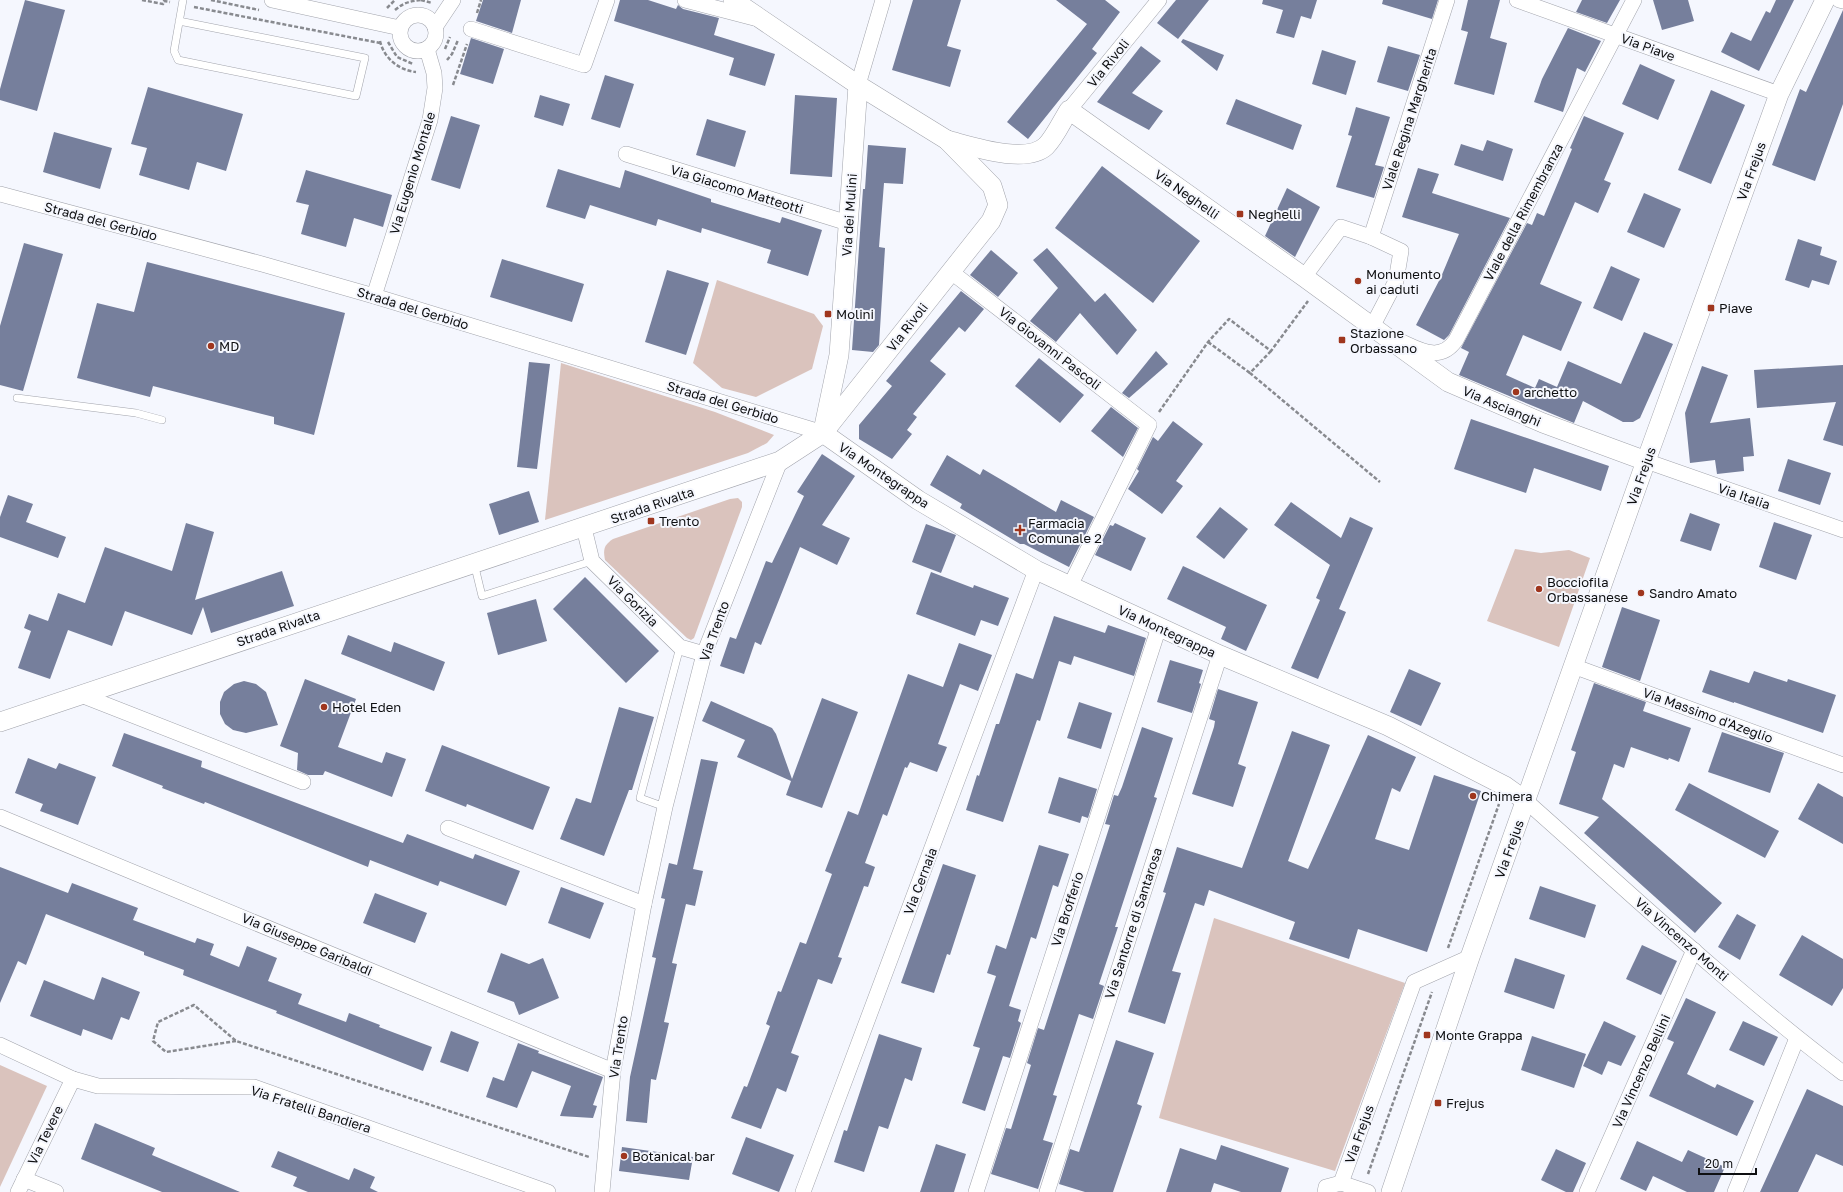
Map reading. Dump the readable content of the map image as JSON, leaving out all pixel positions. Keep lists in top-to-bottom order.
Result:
{
  "streets": {
    "street": [
      "Via Piave",
      "Via Rivoli",
      "Viale Regina Margherita",
      "Via Frejus",
      "Via Eugenio Montale",
      "Via Giacomo Matteotti",
      "Via Neghelli",
      "Viale della Rimembranza",
      "Via dei Mulini",
      "Strada del Gerbido",
      "Via Giovanni Pascoli",
      "Via Ascianghi",
      "Via Montegrappa",
      "Via Italia",
      "Strada Rivalta",
      "Via Gorizia",
      "Via Trento",
      "Via Massimo d'Azeglio",
      "Via Cernaia",
      "Via Brofferio",
      "Via Santorre di Santarosa",
      "Via Vincenzo Monti",
      "Via Giuseppe Garibaldi",
      "Via Vincenzo Bellini",
      "Via Fratelli Bandiera",
      "Via Tevere"
    ]
  },
  "crossings": [
    ["Via Piave", "Via Frejus"],
    ["Via Piave", "Viale della Rimembranza"],
    ["Via Rivoli", "Via Neghelli"],
    ["Via Rivoli", "Via dei Mulini"],
    ["Via Rivoli", "Strada del Gerbido"],
    ["Via Rivoli", "Via Giovanni Pascoli"],
    ["Via Rivoli", "Via Montegrappa"],
    ["Via Rivoli", "Strada Rivalta"],
    ["Via Frejus", "Via Ascianghi"],
    ["Via Frejus", "Via Montegrappa"],
    ["Via Frejus", "Via Italia"],
    ["Via Frejus", "Via Massimo d'Azeglio"],
    ["Via Frejus", "Via Vincenzo Monti"],
    ["Via Eugenio Montale", "Strada del Gerbido"],
    ["Via Giacomo Matteotti", "Via dei Mulini"],
    ["Via Neghelli", "Viale della Rimembranza"],
    ["Via Neghelli", "Via Ascianghi"],
    ["Viale della Rimembranza", "Via Ascianghi"],
    ["Via dei Mulini", "Strada del Gerbido"],
    ["Via dei Mulini", "Via Montegrappa"],
    ["Via dei Mulini", "Strada Rivalta"],
    ["Strada del Gerbido", "Via Montegrappa"],
    ["Strada del Gerbido", "Strada Rivalta"],
    ["Via Ascianghi", "Via Italia"],
    ["Via Montegrappa", "Strada Rivalta"],
    ["Via Montegrappa", "Via Cernaia"],
    ["Via Montegrappa", "Via Brofferio"],
    ["Via Montegrappa", "Via Santorre di Santarosa"],
    ["Via Montegrappa", "Via Vincenzo Monti"],
    ["Strada Rivalta", "Via Trento"],
    ["Via Gorizia", "Via Trento"],
    ["Via Trento", "Via Giuseppe Garibaldi"],
    ["Via Vincenzo Monti", "Via Vincenzo Bellini"],
    ["Via Fratelli Bandiera", "Via Tevere"]
  ],
  "places": {
    "transit": [
      "Neghelli",
      "Piave",
      "Molini",
      "Stazione Orbassano",
      "Trento",
      "Monte Grappa",
      "Frejus"
    ],
    "other": [
      "Monumento ai caduti",
      "MD",
      "archetto",
      "Bocciofila Orbassanese",
      "Sandro Amato",
      "Hotel Eden",
      "Chimera",
      "Botanical bar"
    ],
    "health": ["Farmacia Comunale 2"]
  },
  "scale_bar": "20 m"
}
